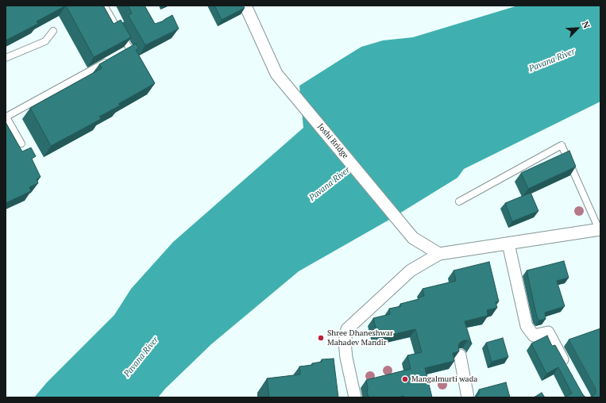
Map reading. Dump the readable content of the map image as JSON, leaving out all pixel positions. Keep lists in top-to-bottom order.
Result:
{
  "streets": {
    "street": ["Joshi Bridge"]
  },
  "water": ["Pavana River"],
  "places": ["Shree Dhaneshwar Mahadev Mandir", "Mangalmurti wada"],
  "north": "top right"
}
